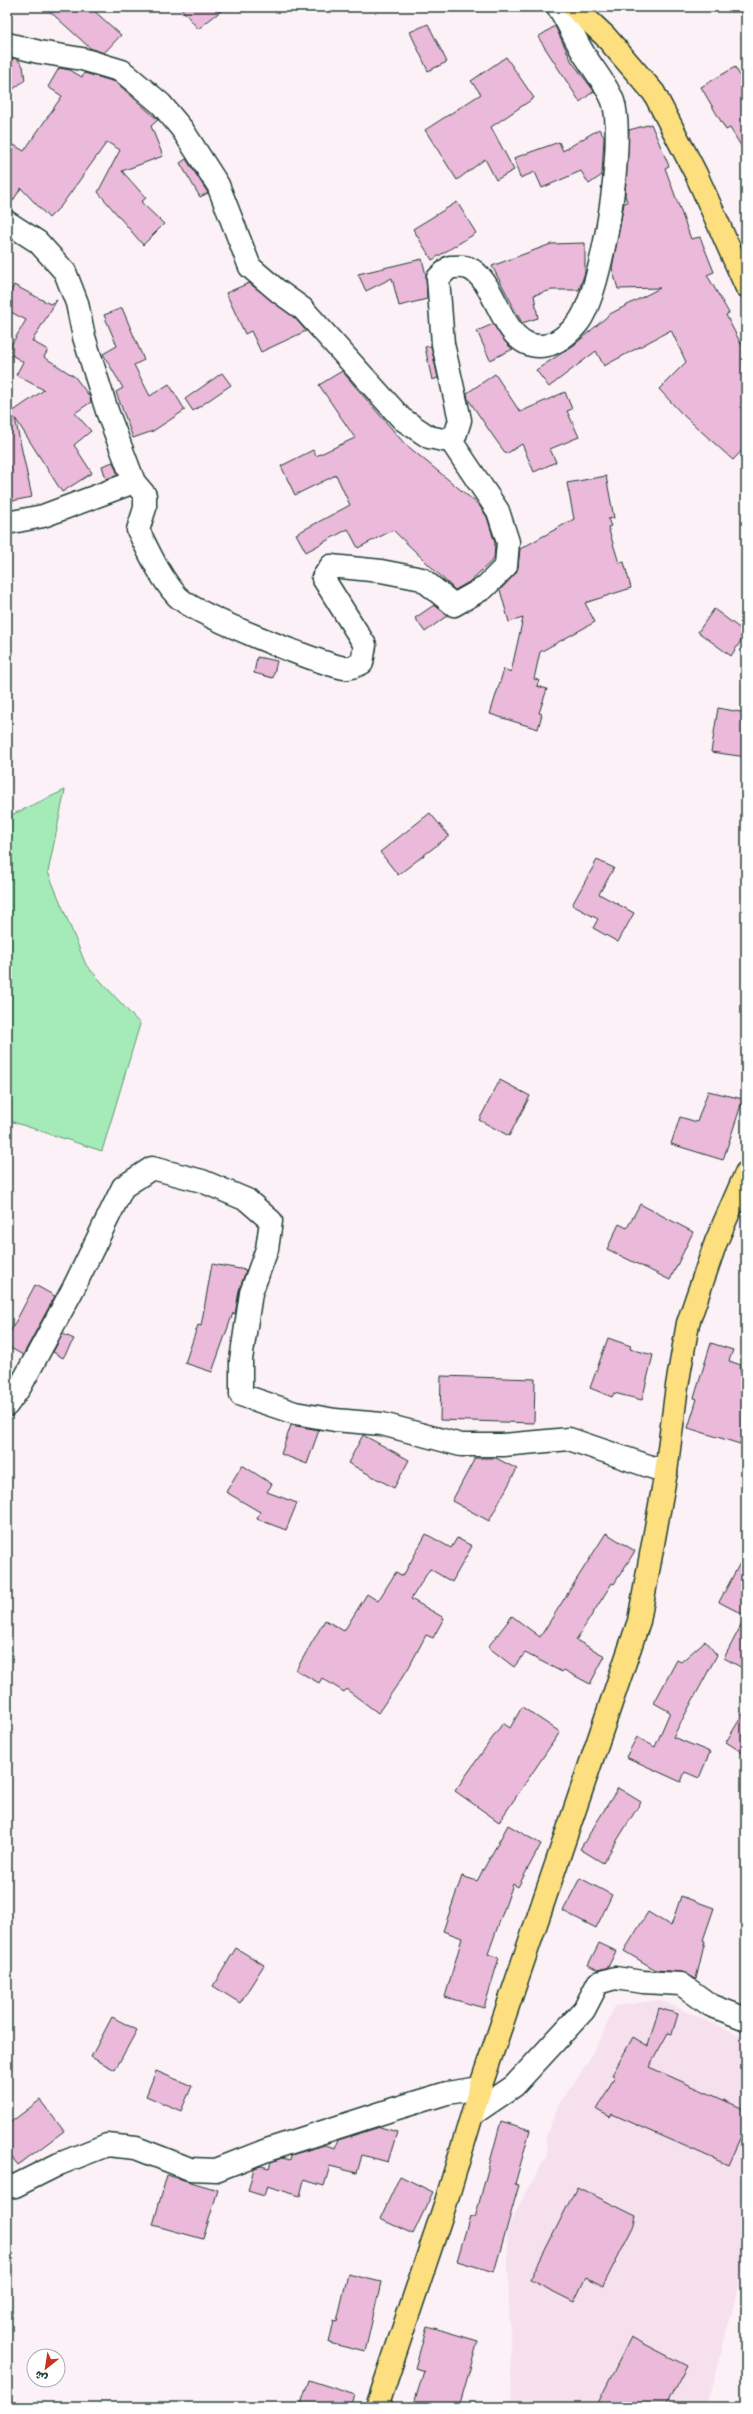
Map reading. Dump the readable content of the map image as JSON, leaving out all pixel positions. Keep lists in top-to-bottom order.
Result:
{
  "north": "bottom left"
}
